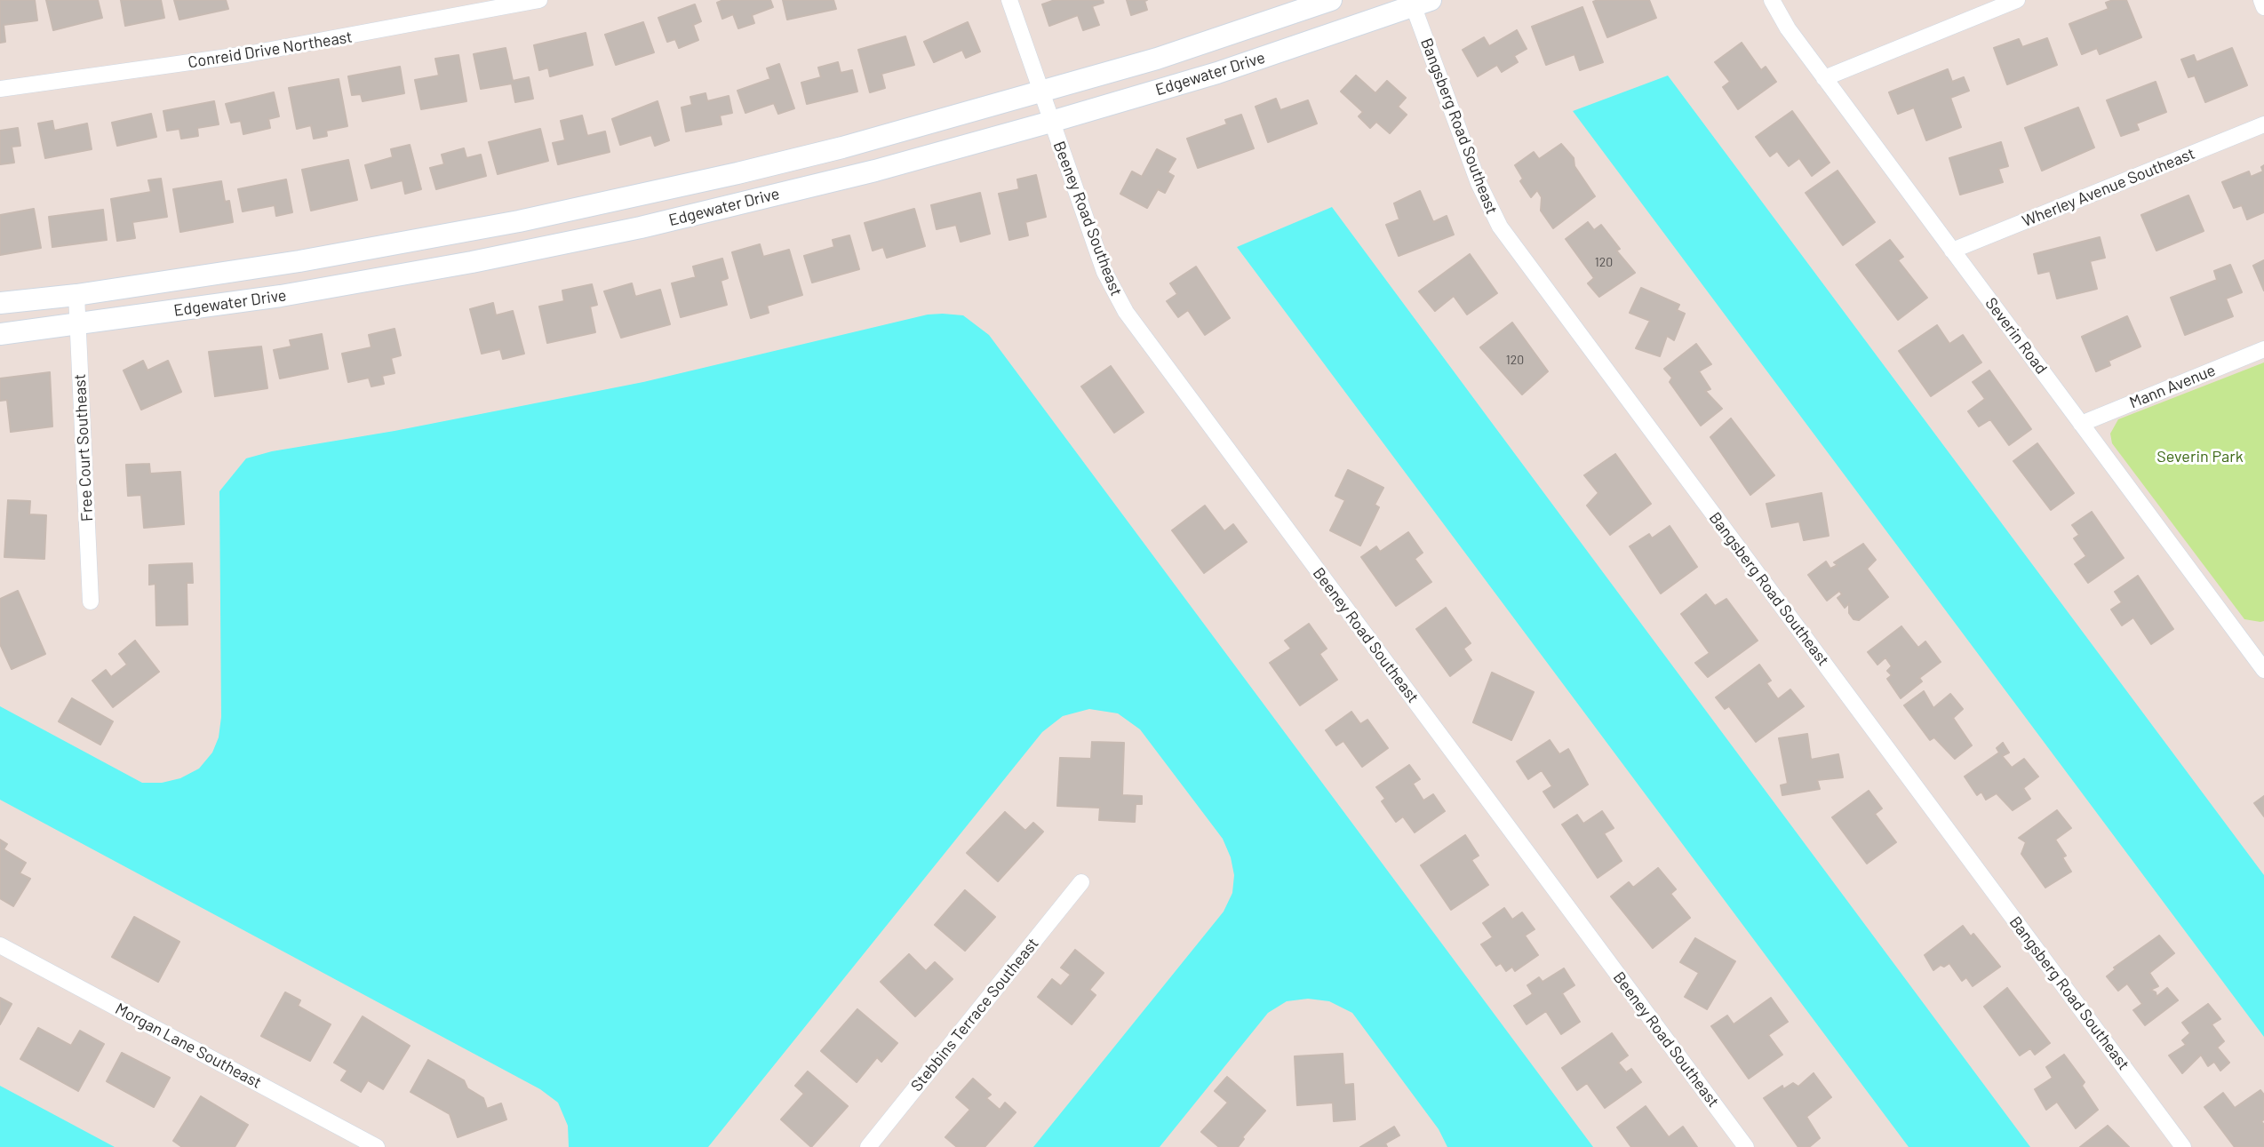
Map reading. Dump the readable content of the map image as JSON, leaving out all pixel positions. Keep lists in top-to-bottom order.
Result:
{
  "streets": {
    "street": [
      "Conreid Drive Northeast",
      "Edgewater Drive",
      "Bangsberg Road Southeast",
      "Wherley Avenue Southeast",
      "Beeney Road Southeast",
      "Severin Road",
      "Mann Avenue",
      "Free Court Southeast",
      "Stebbins Terrace Southeast",
      "Morgan Lane Southeast"
    ]
  },
  "crossings": [
    ["Edgewater Drive", "Bangsberg Road Southeast"],
    ["Edgewater Drive", "Beeney Road Southeast"],
    ["Edgewater Drive", "Free Court Southeast"],
    ["Wherley Avenue Southeast", "Severin Road"],
    ["Severin Road", "Mann Avenue"]
  ],
  "parks": ["Severin Park"],
  "house_numbers": ["120", "120"]
}
